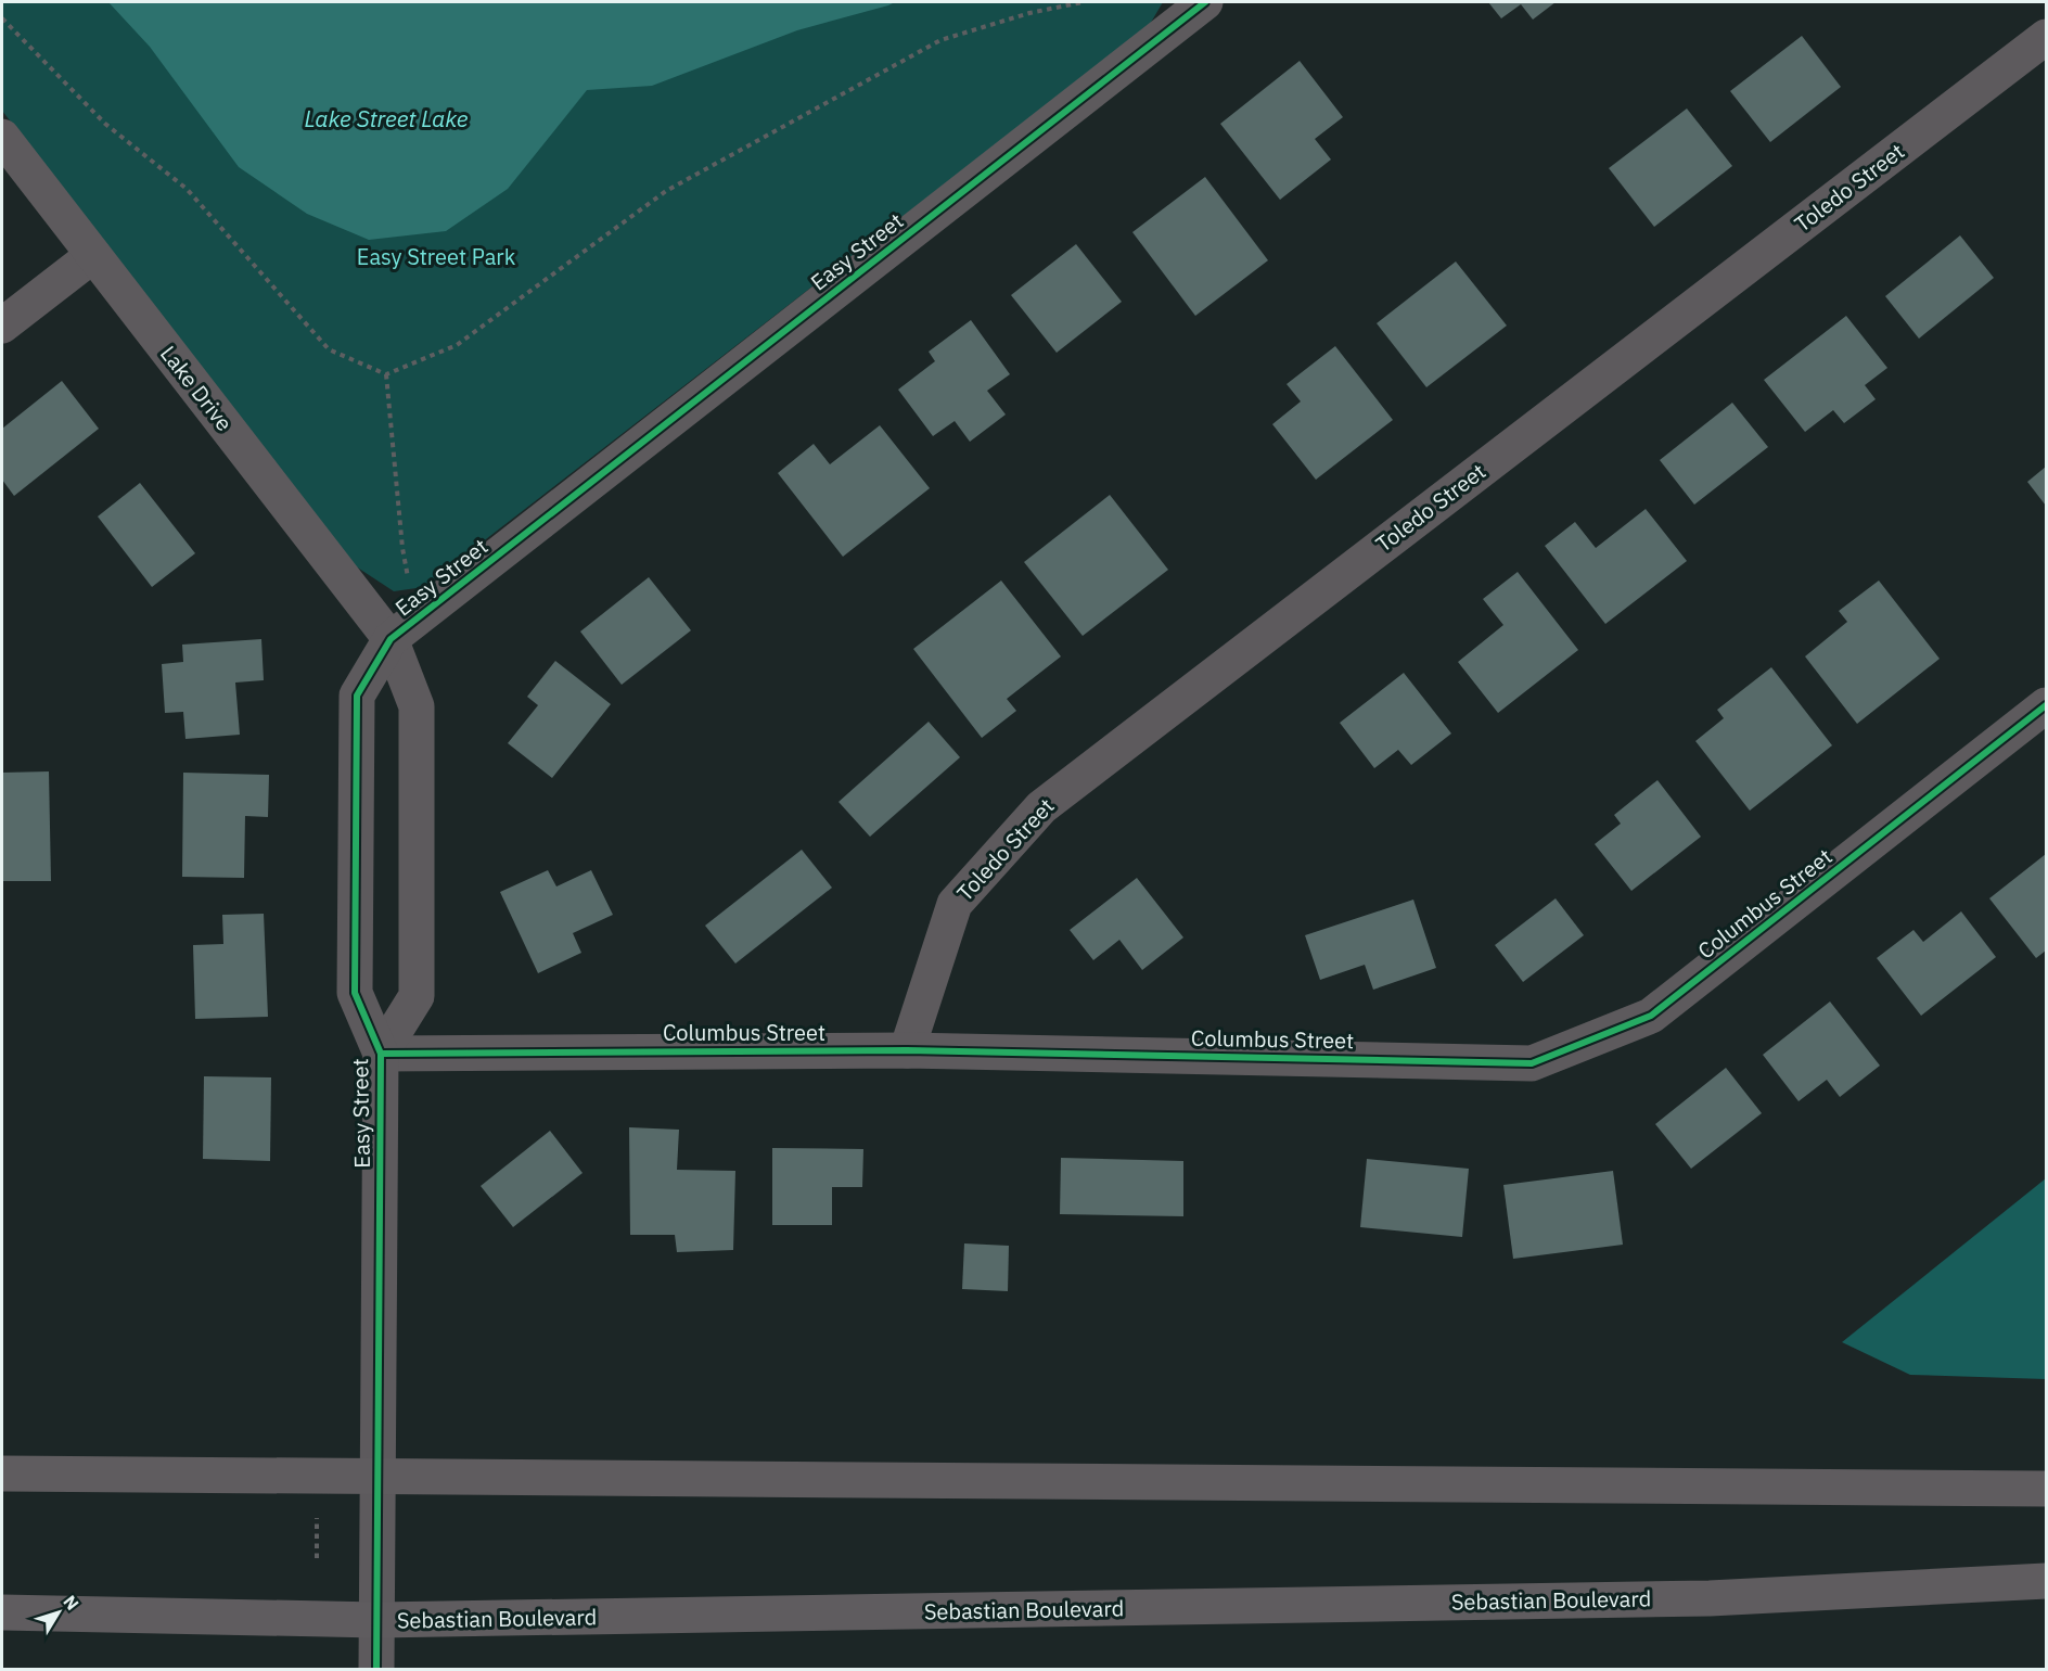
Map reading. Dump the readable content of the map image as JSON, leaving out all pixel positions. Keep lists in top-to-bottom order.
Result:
{
  "streets": {
    "main road": ["Sebastian Boulevard"],
    "street": [
      "Toledo Street",
      "Easy Street",
      "Lake Drive",
      "Columbus Street"
    ]
  },
  "crossings": [
    ["Toledo Street", "Columbus Street"],
    ["Easy Street", "Lake Drive"],
    ["Easy Street", "Columbus Street"],
    ["Easy Street", "Sebastian Boulevard"]
  ],
  "water": ["Lake Street Lake"],
  "parks": ["Easy Street Park"],
  "north": "top right"
}
